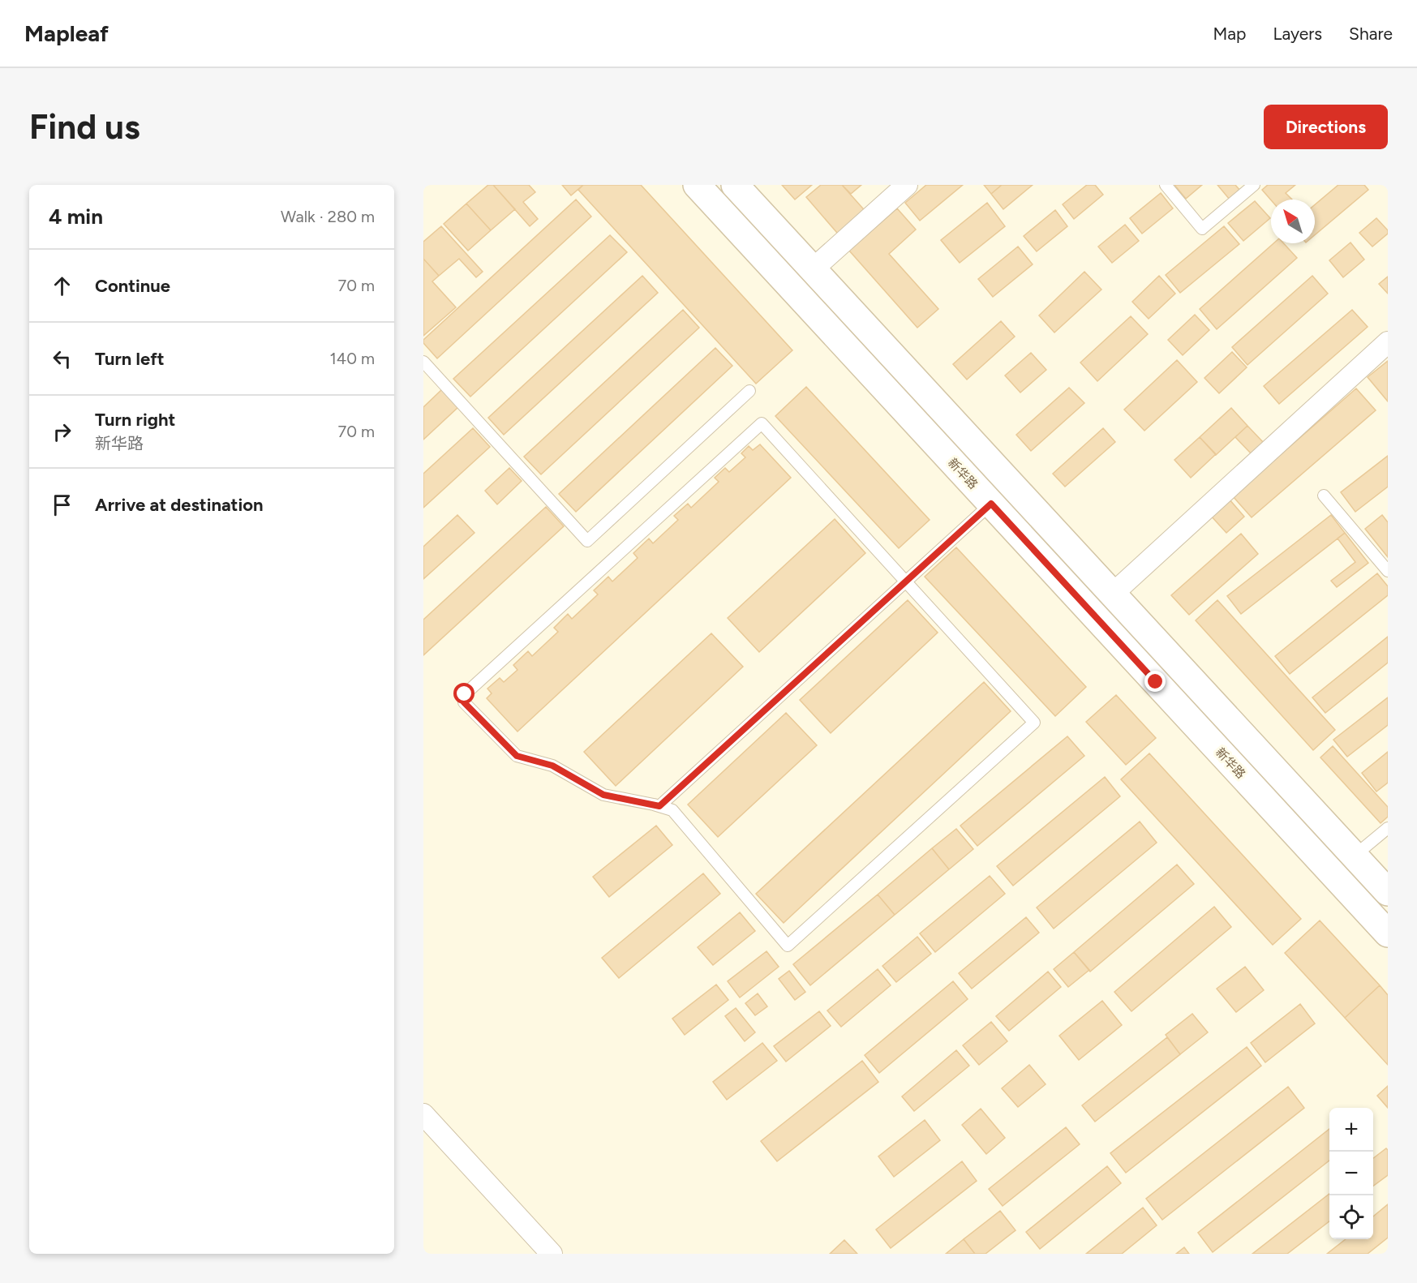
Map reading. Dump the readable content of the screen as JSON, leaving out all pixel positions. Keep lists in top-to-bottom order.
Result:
{
  "streets": {
    "main road": ["新华路"]
  },
  "north": "top left",
  "page": {
    "header": "Mapleaf",
    "nav": ["Map", "Layers", "Share"],
    "buttons": "Directions",
    "title": "Find us",
    "heading": ["4 min", "Walk · 280 m"],
    "list": [
      ["Continue", "70 m"],
      ["Turn left", "140 m"],
      ["Turn right", "新华路", "70 m"],
      "Arrive at destination"
    ],
    "map_buttons": ["+", "−"]
  }
}
